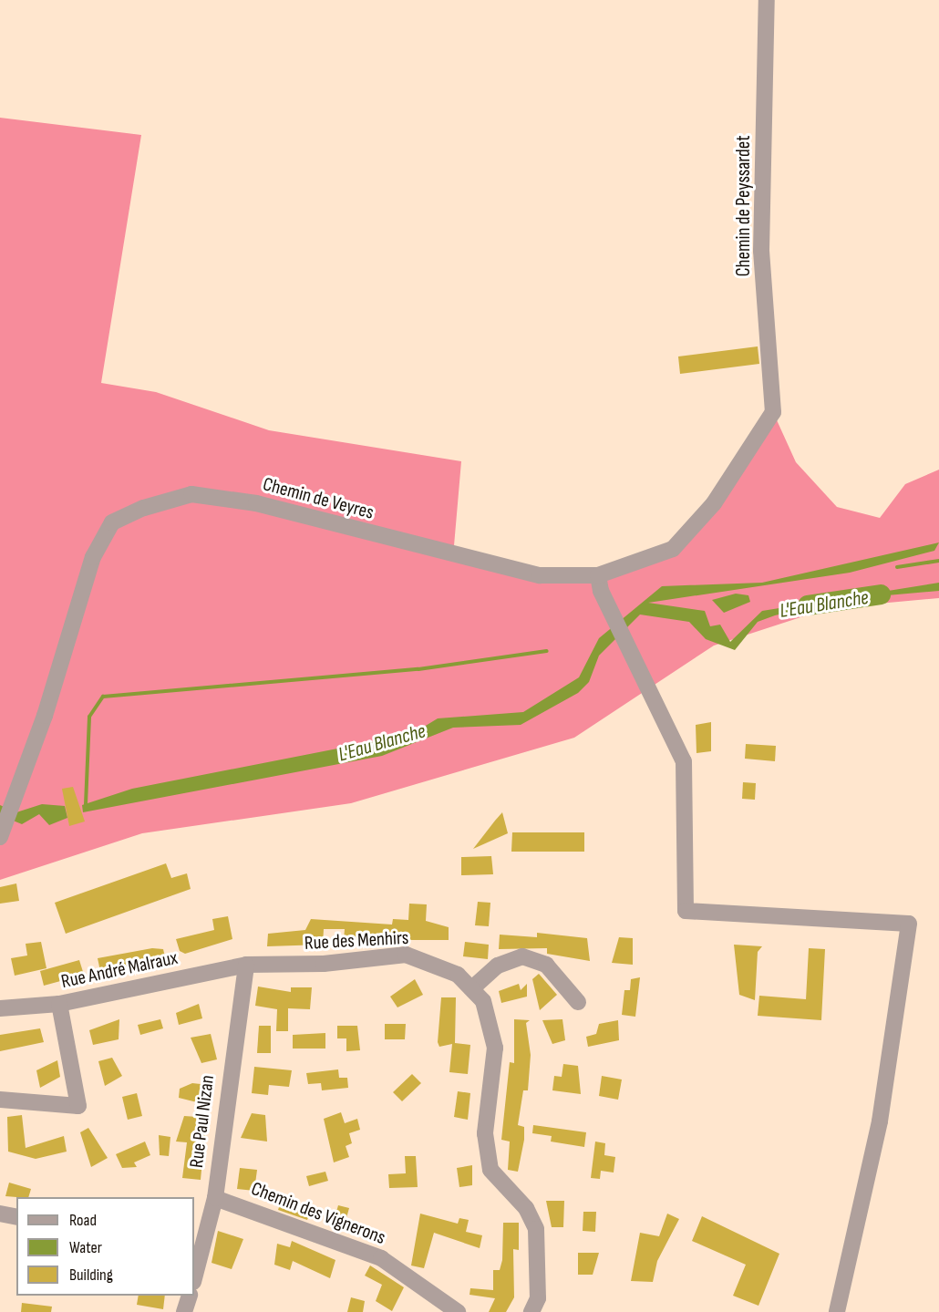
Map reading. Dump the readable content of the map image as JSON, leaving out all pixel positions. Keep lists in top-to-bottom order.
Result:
{
  "streets": {
    "street": [
      "Chemin de Peyssardet",
      "Chemin de Veyres",
      "Rue des Menhirs",
      "Rue André Malraux",
      "Rue Paul Nizan",
      "Chemin des Vignerons"
    ]
  },
  "crossings": [
    ["Chemin de Peyssardet", "Chemin de Veyres"],
    ["Rue des Menhirs", "Rue André Malraux"],
    ["Rue des Menhirs", "Rue Paul Nizan"],
    ["Rue André Malraux", "Rue Paul Nizan"],
    ["Rue Paul Nizan", "Chemin des Vignerons"]
  ],
  "water": ["L'Eau Blanche"],
  "legend": ["Road", "Water", "Building"]
}
